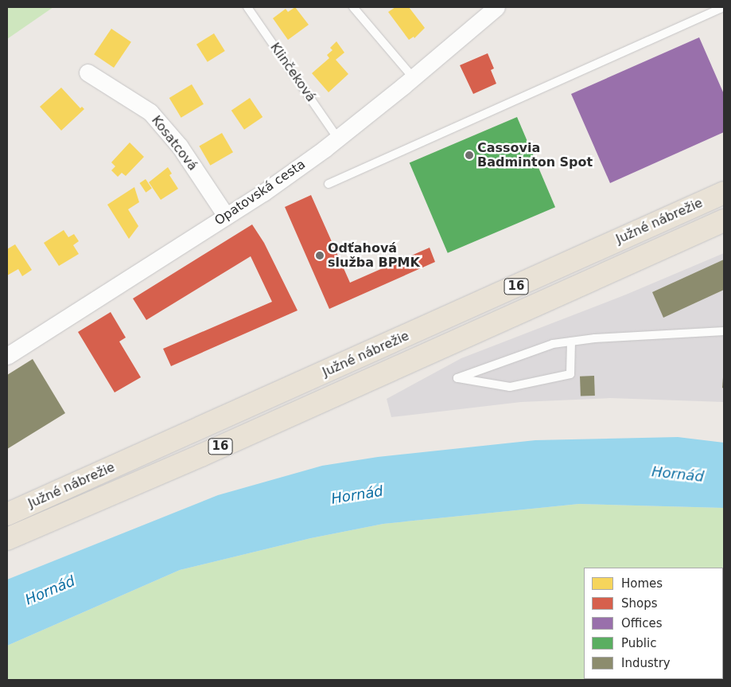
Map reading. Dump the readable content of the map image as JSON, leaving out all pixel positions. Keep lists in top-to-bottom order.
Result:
{
  "streets": {
    "highway": ["Južné nábrežie", "16"],
    "street": ["Kosatcová", "Opatovská cesta"],
    "lane": ["Klinčeková"]
  },
  "crossings": [
    ["Klinčeková", "Opatovská cesta"],
    ["Kosatcová", "Opatovská cesta"]
  ],
  "water": ["Hornád"],
  "places": ["Cassovia Badminton Spot", "Odťahová služba BPMK"],
  "legend": [
    "Homes",
    "Shops",
    "Offices",
    "Public",
    "Industry"
  ]
}
